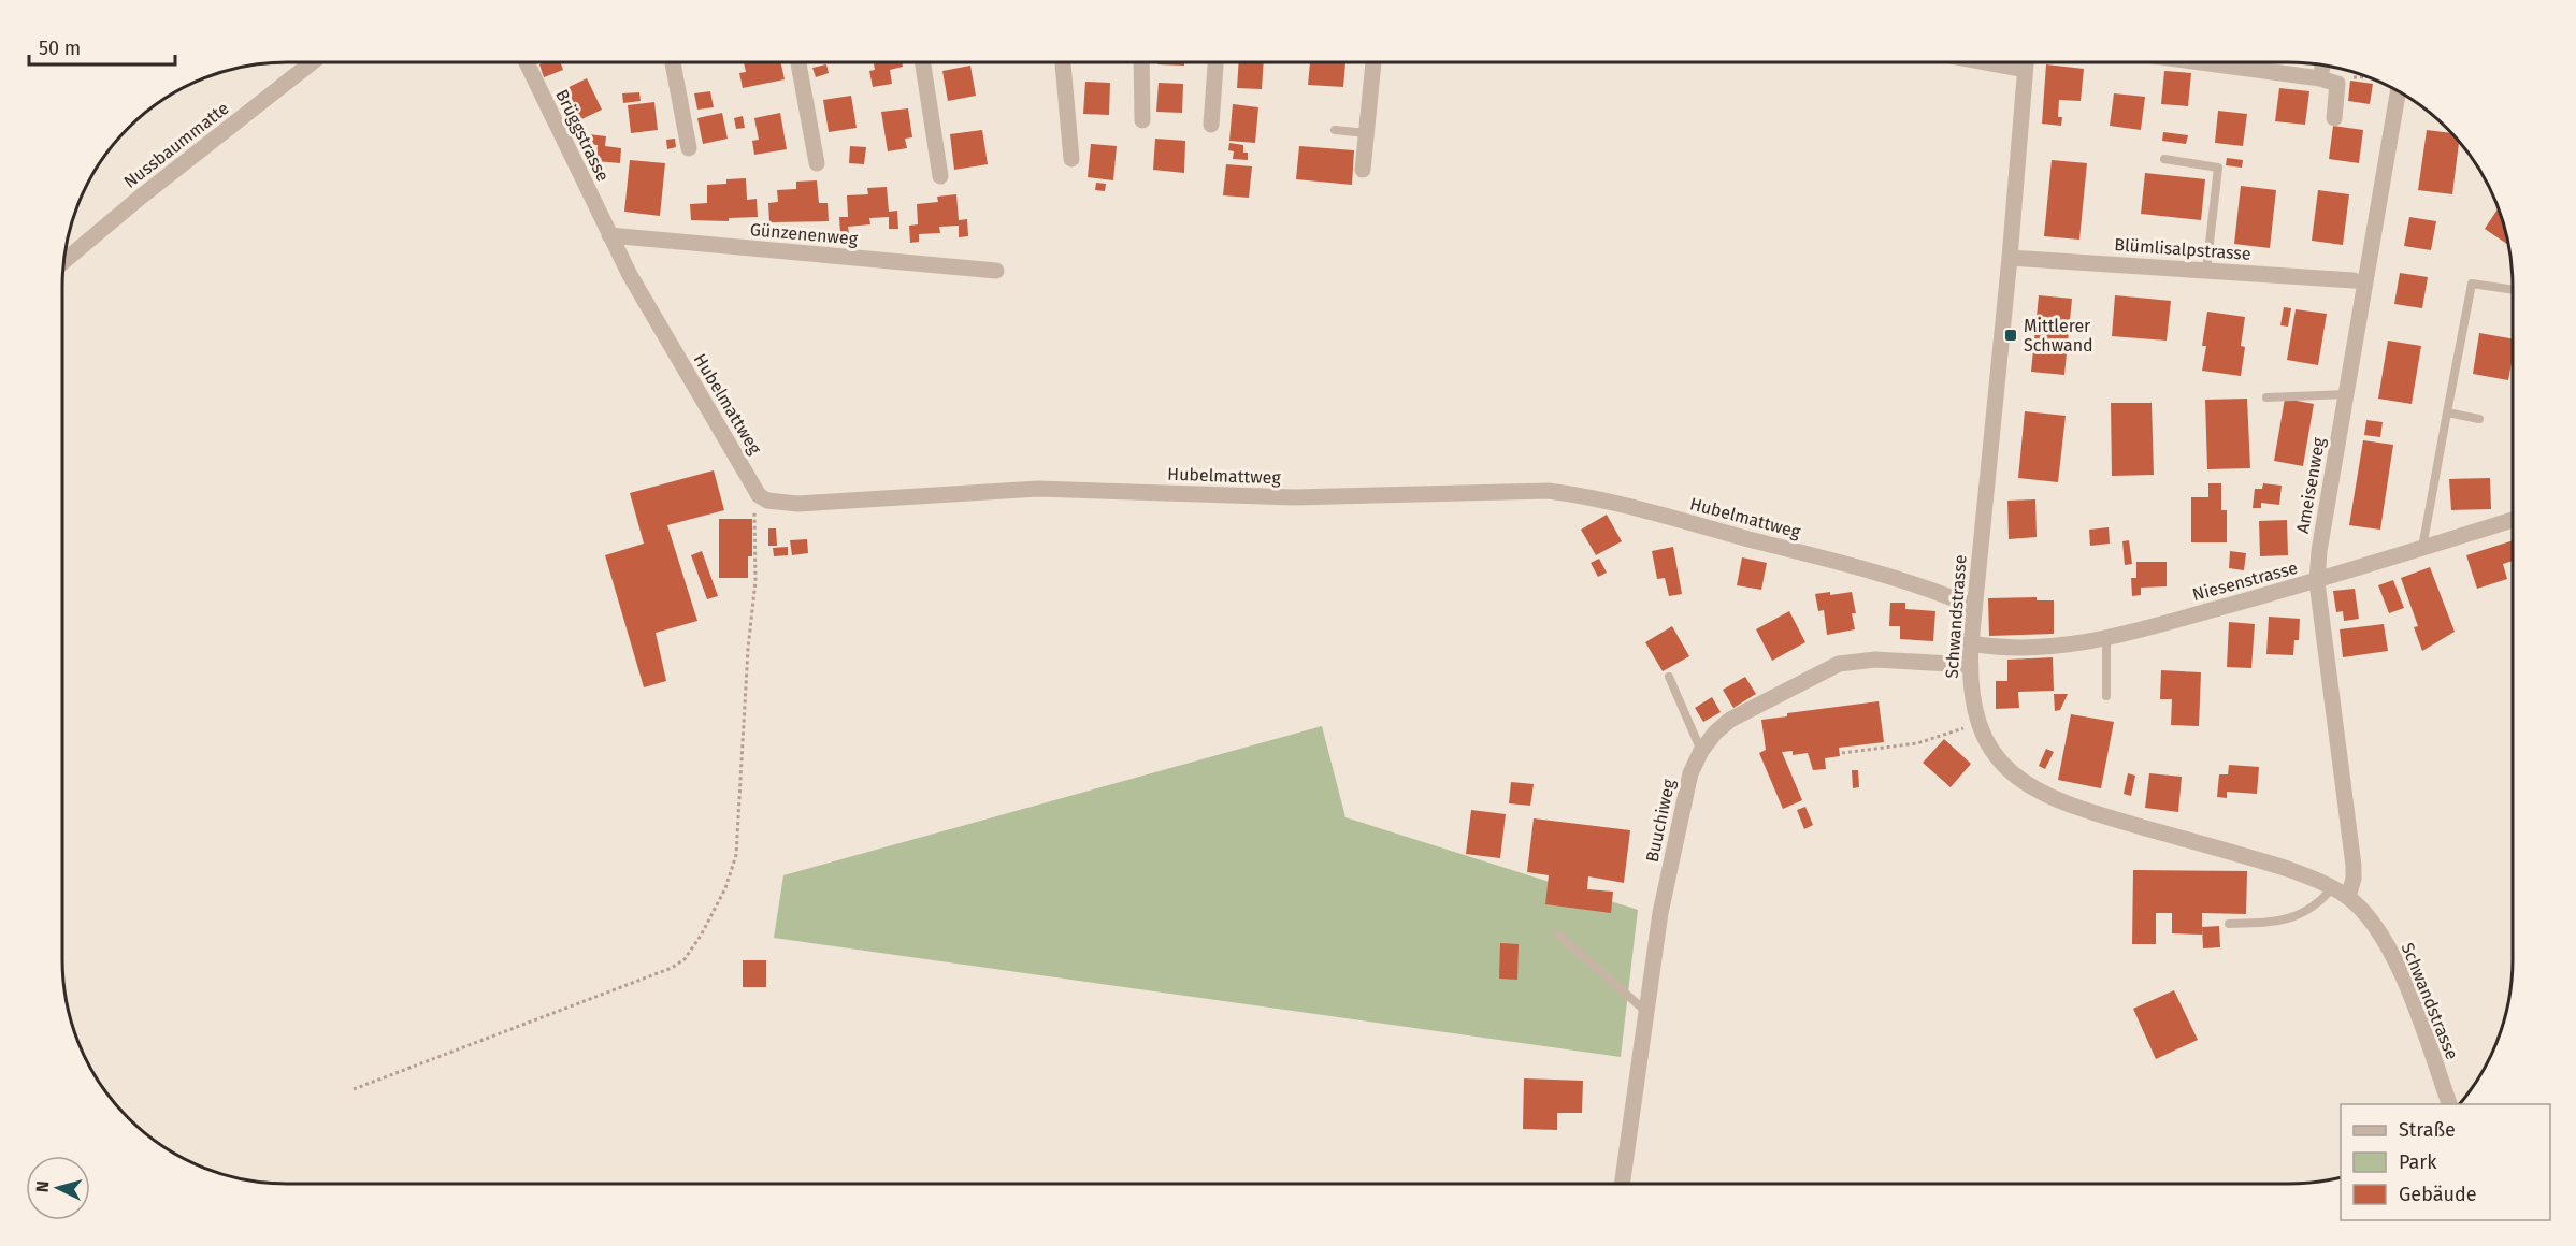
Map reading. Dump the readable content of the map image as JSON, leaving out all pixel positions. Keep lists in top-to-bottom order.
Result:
{
  "streets": {
    "street": [
      "Brüggstrasse",
      "Nussbaummatte",
      "Günzenenweg",
      "Blümlisalpstrasse",
      "Hubelmattweg",
      "Ameisenweg",
      "Niesenstrasse",
      "Schwandstrasse",
      "Buuchiweg"
    ]
  },
  "crossings": [
    ["Brüggstrasse", "Günzenenweg"],
    ["Brüggstrasse", "Hubelmattweg"],
    ["Günzenenweg", "Hubelmattweg"],
    ["Blümlisalpstrasse", "Schwandstrasse"],
    ["Hubelmattweg", "Schwandstrasse"],
    ["Ameisenweg", "Niesenstrasse"],
    ["Ameisenweg", "Schwandstrasse"],
    ["Niesenstrasse", "Schwandstrasse"],
    ["Schwandstrasse", "Buuchiweg"]
  ],
  "places": {
    "transit": ["Mittlerer Schwand"]
  },
  "legend": ["Straße", "Park", "Gebäude"],
  "scale_bar": "50 m",
  "north": "left"
}
